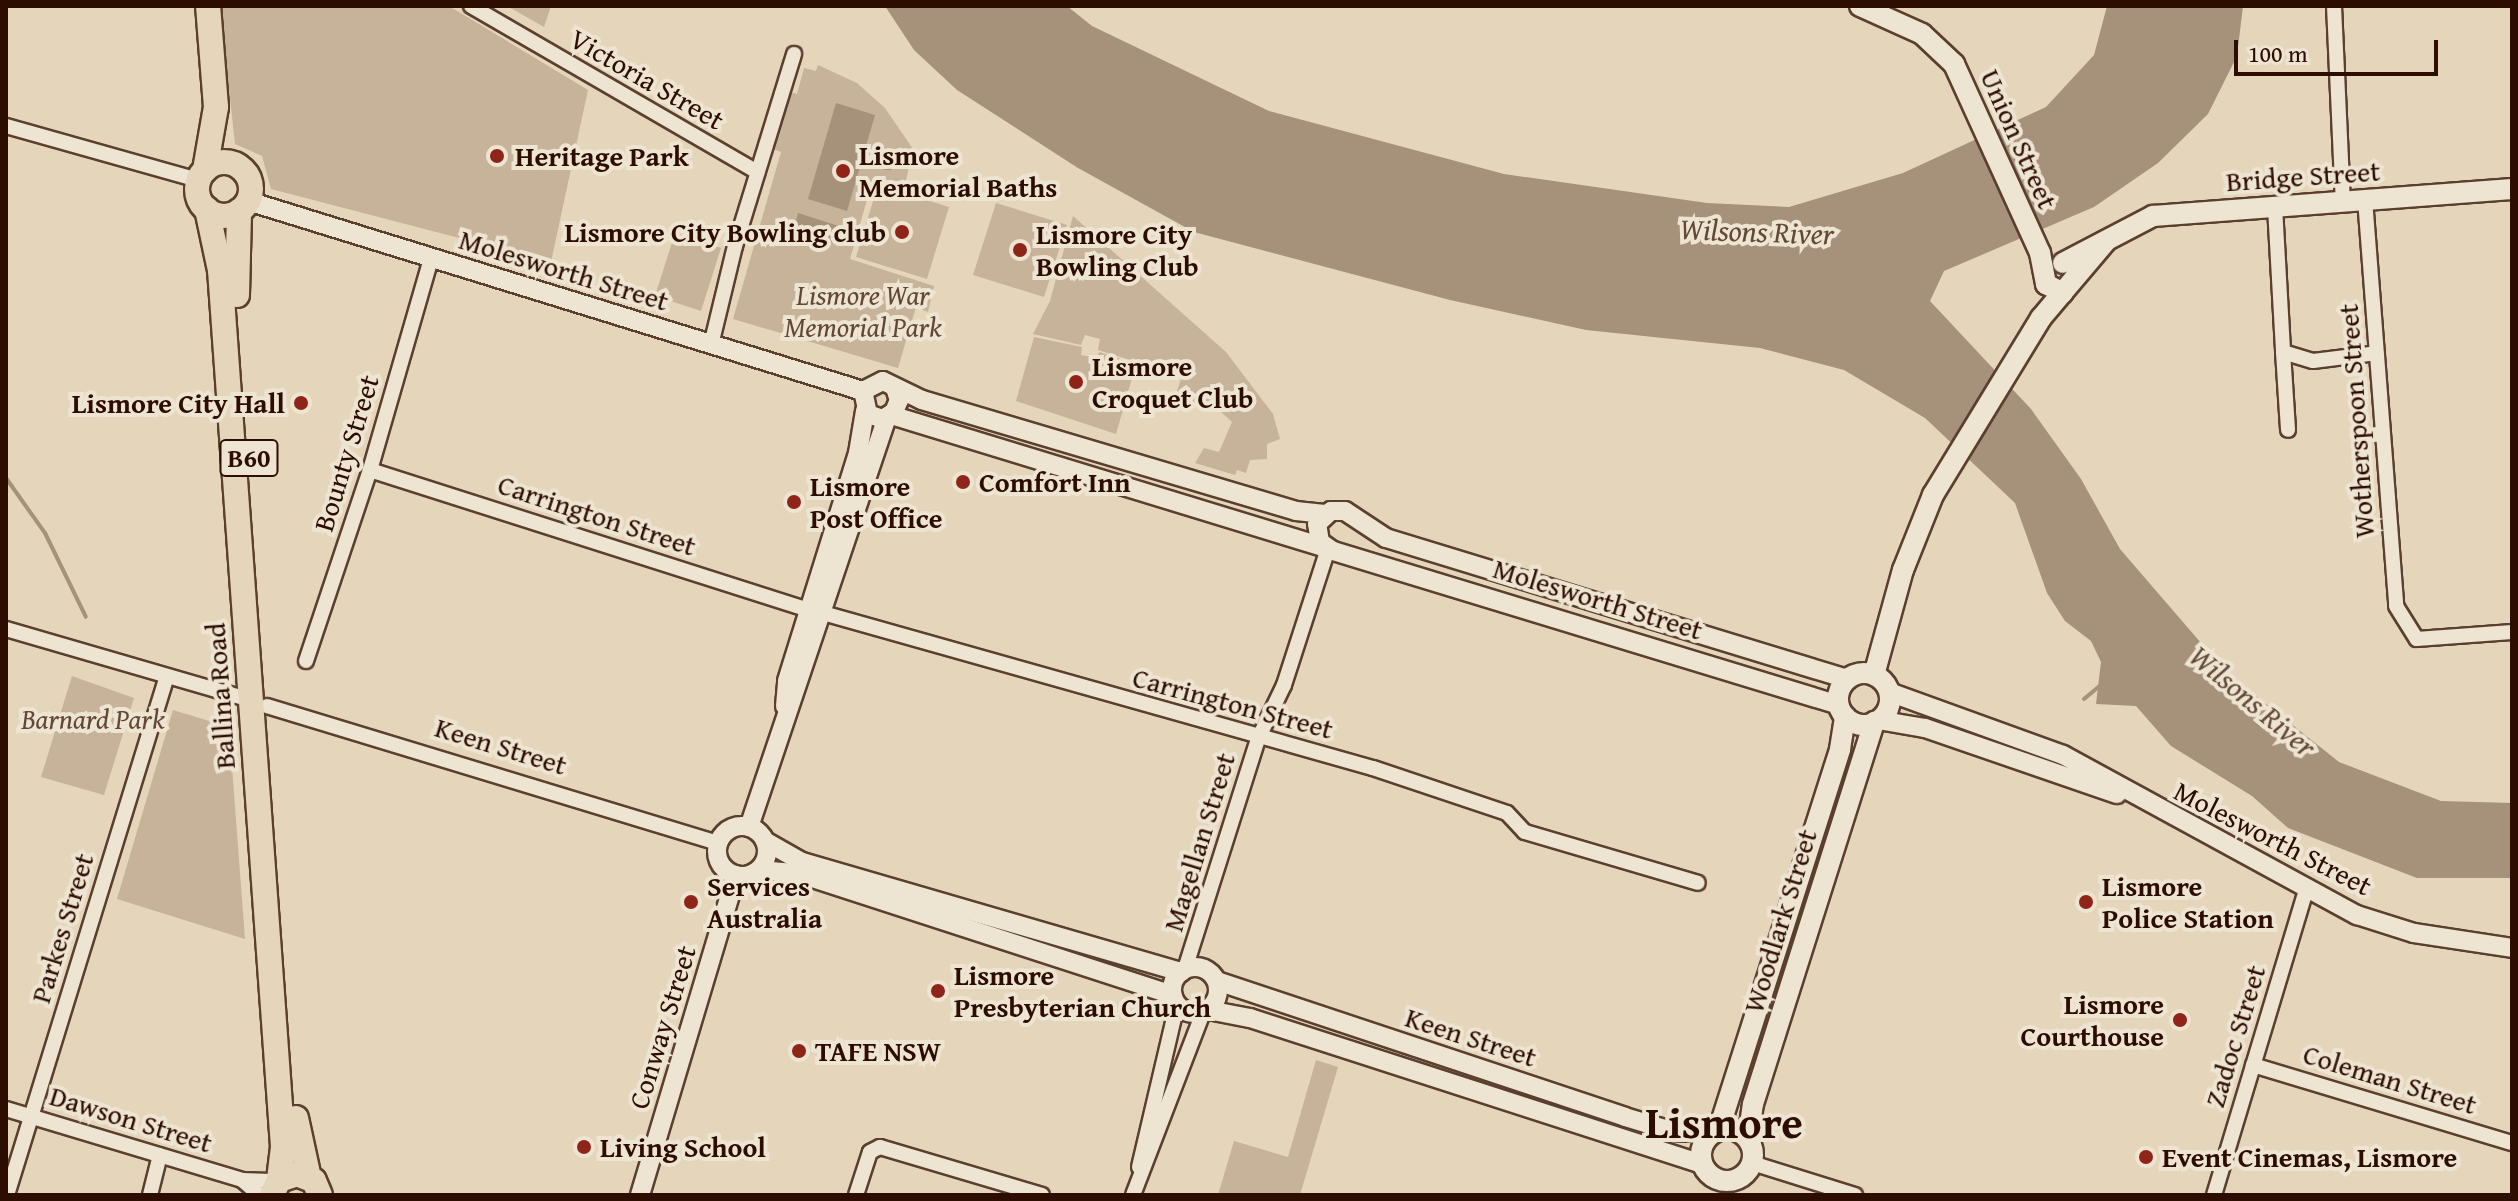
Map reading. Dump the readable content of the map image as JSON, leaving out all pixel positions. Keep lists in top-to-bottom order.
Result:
{
  "streets": {
    "main road": [
      "Union Street",
      "Bridge Street",
      "B60",
      "Ballina Road",
      "Woodlark Street"
    ],
    "street": [
      "Victoria Street",
      "Molesworth Street",
      "Wotherspoon Street",
      "Bounty Street",
      "Carrington Street",
      "Keen Street",
      "Magellan Street",
      "Parkes Street",
      "Conway Street",
      "Zadoc Street",
      "Coleman Street",
      "Dawson Street"
    ]
  },
  "crossings": [
    ["Union Street", "Bridge Street"],
    ["Bridge Street", "Molesworth Street"],
    ["Bridge Street", "Wotherspoon Street"],
    ["Bridge Street", "Woodlark Street"],
    ["Molesworth Street", "Bounty Street"],
    ["Molesworth Street", "B60"],
    ["Molesworth Street", "Ballina Road"],
    ["Molesworth Street", "Magellan Street"],
    ["Molesworth Street", "Woodlark Street"],
    ["Molesworth Street", "Zadoc Street"],
    ["Bounty Street", "Carrington Street"],
    ["B60", "Ballina Road"],
    ["B60", "Dawson Street"],
    ["Carrington Street", "Magellan Street"],
    ["Ballina Road", "Keen Street"],
    ["Ballina Road", "Dawson Street"],
    ["Keen Street", "Magellan Street"],
    ["Keen Street", "Woodlark Street"],
    ["Keen Street", "Parkes Street"],
    ["Keen Street", "Conway Street"],
    ["Parkes Street", "Dawson Street"],
    ["Zadoc Street", "Coleman Street"]
  ],
  "districts": ["Lismore"],
  "water": ["Wilsons River"],
  "parks": ["Lismore War Memorial Park", "Barnard Park"],
  "places": [
    "Heritage Park",
    "Lismore Memorial Baths",
    "Lismore City Bowling club",
    "Lismore City Bowling Club",
    "Lismore Croquet Club",
    "Lismore City Hall",
    "Comfort Inn",
    "Lismore Post Office",
    "Services Australia",
    "Lismore Police Station",
    "Lismore Presbyterian Church",
    "Lismore Courthouse",
    "TAFE NSW",
    "Living School",
    "Event Cinemas, Lismore"
  ],
  "scale_bar": "100 m"
}
